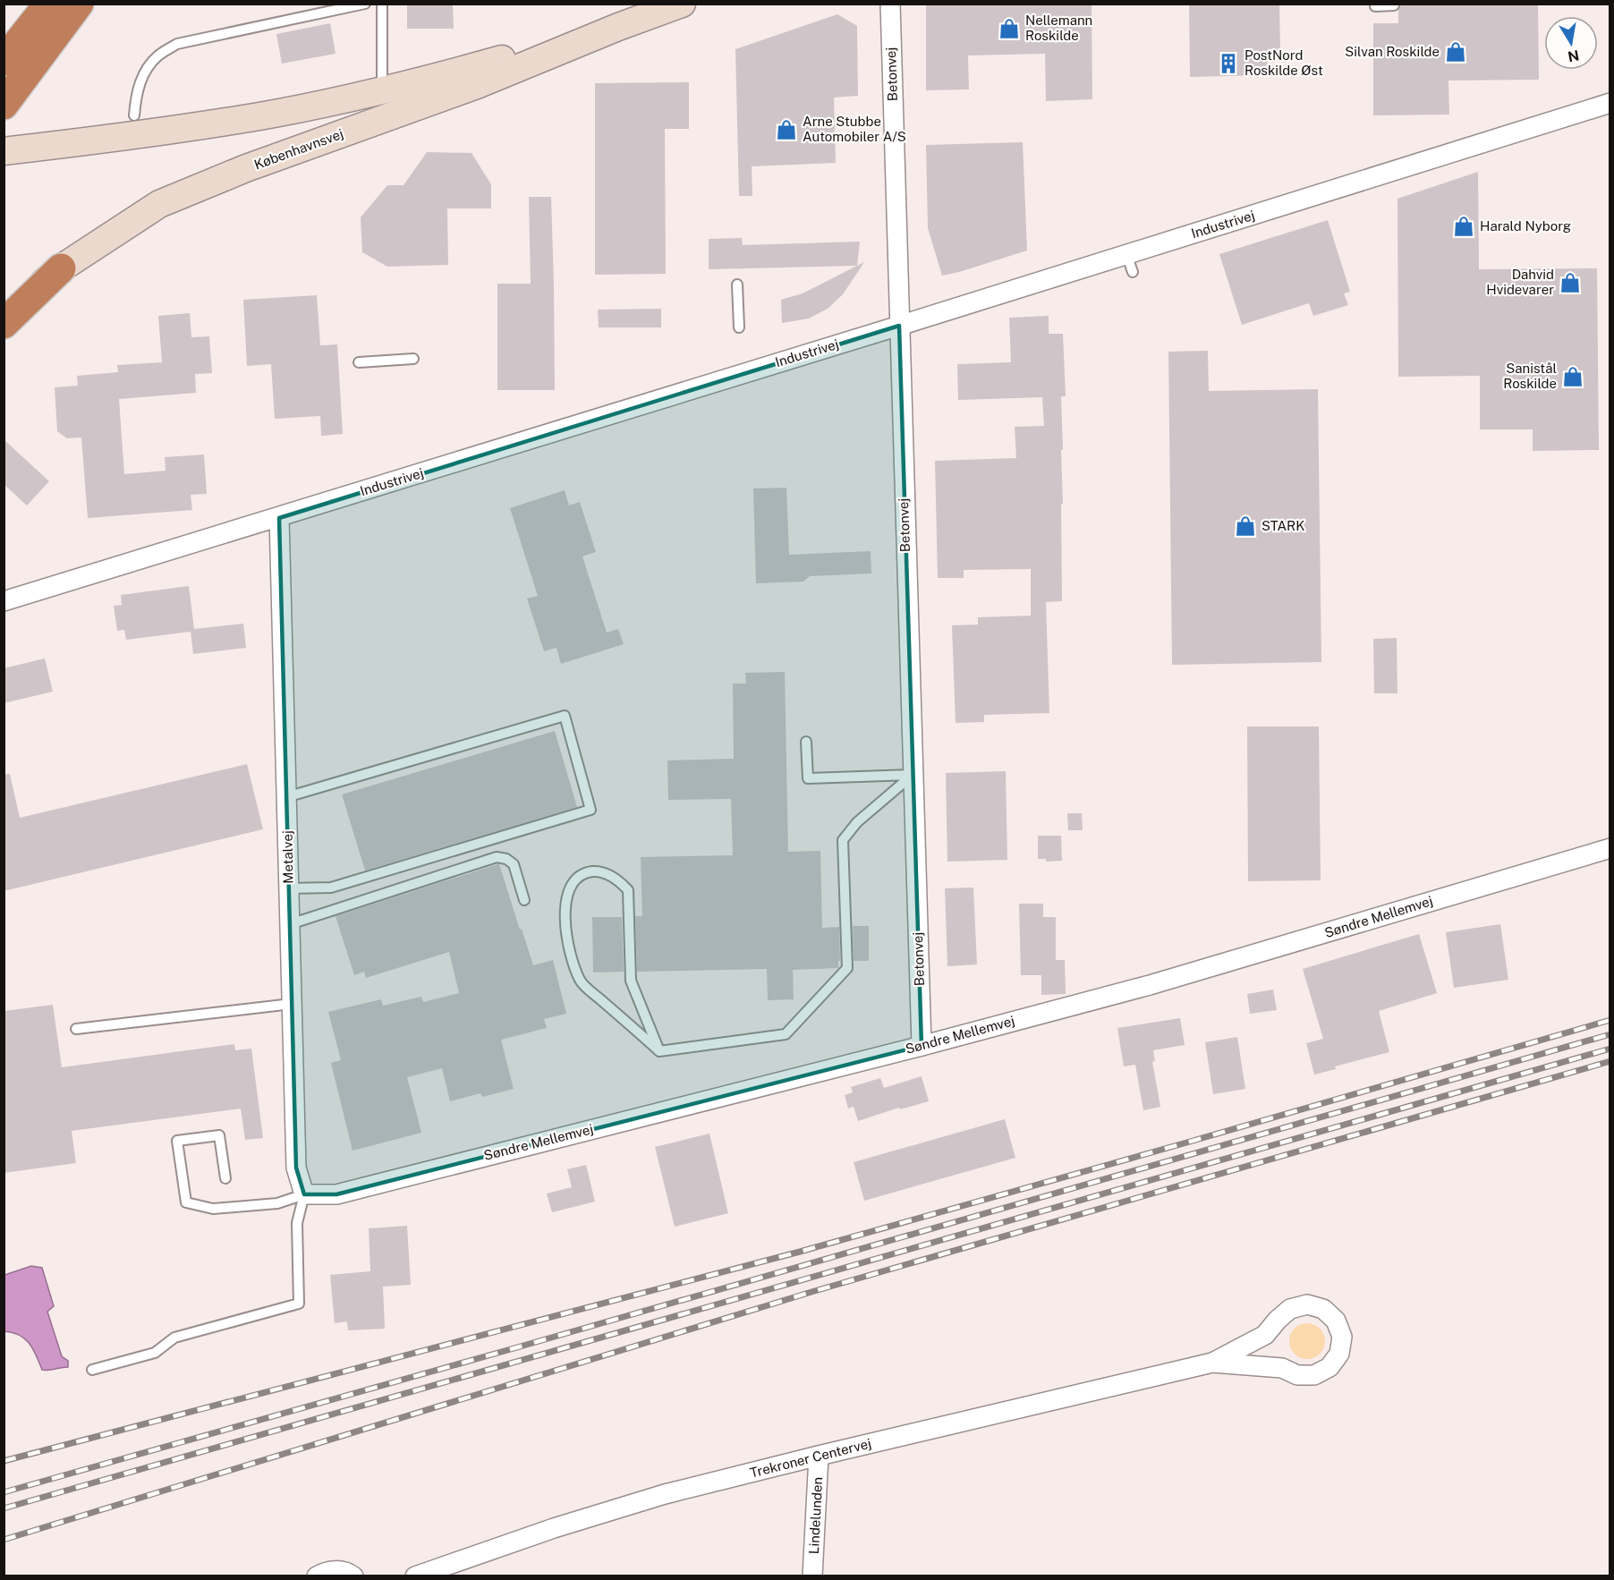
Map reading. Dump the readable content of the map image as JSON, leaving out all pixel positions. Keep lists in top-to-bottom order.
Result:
{
  "streets": {
    "main road": ["Københavnsvej"],
    "street": [
      "Betonvej",
      "Industrivej",
      "Metalvej",
      "Søndre Mellemvej",
      "Trekroner Centervej",
      "Lindelunden"
    ]
  },
  "crossings": [
    ["Betonvej", "Industrivej"],
    ["Betonvej", "Søndre Mellemvej"],
    ["Industrivej", "Metalvej"],
    ["Metalvej", "Søndre Mellemvej"],
    ["Trekroner Centervej", "Lindelunden"]
  ],
  "places": {
    "shop": [
      "Nellemann Roskilde",
      "Silvan Roskilde",
      "Arne Stubbe Automobiler A/S",
      "Harald Nyborg",
      "Dahvid Hvidevarer",
      "Sanistål Roskilde",
      "STARK"
    ],
    "building": ["PostNord Roskilde Øst"]
  },
  "north": "bottom"
}
